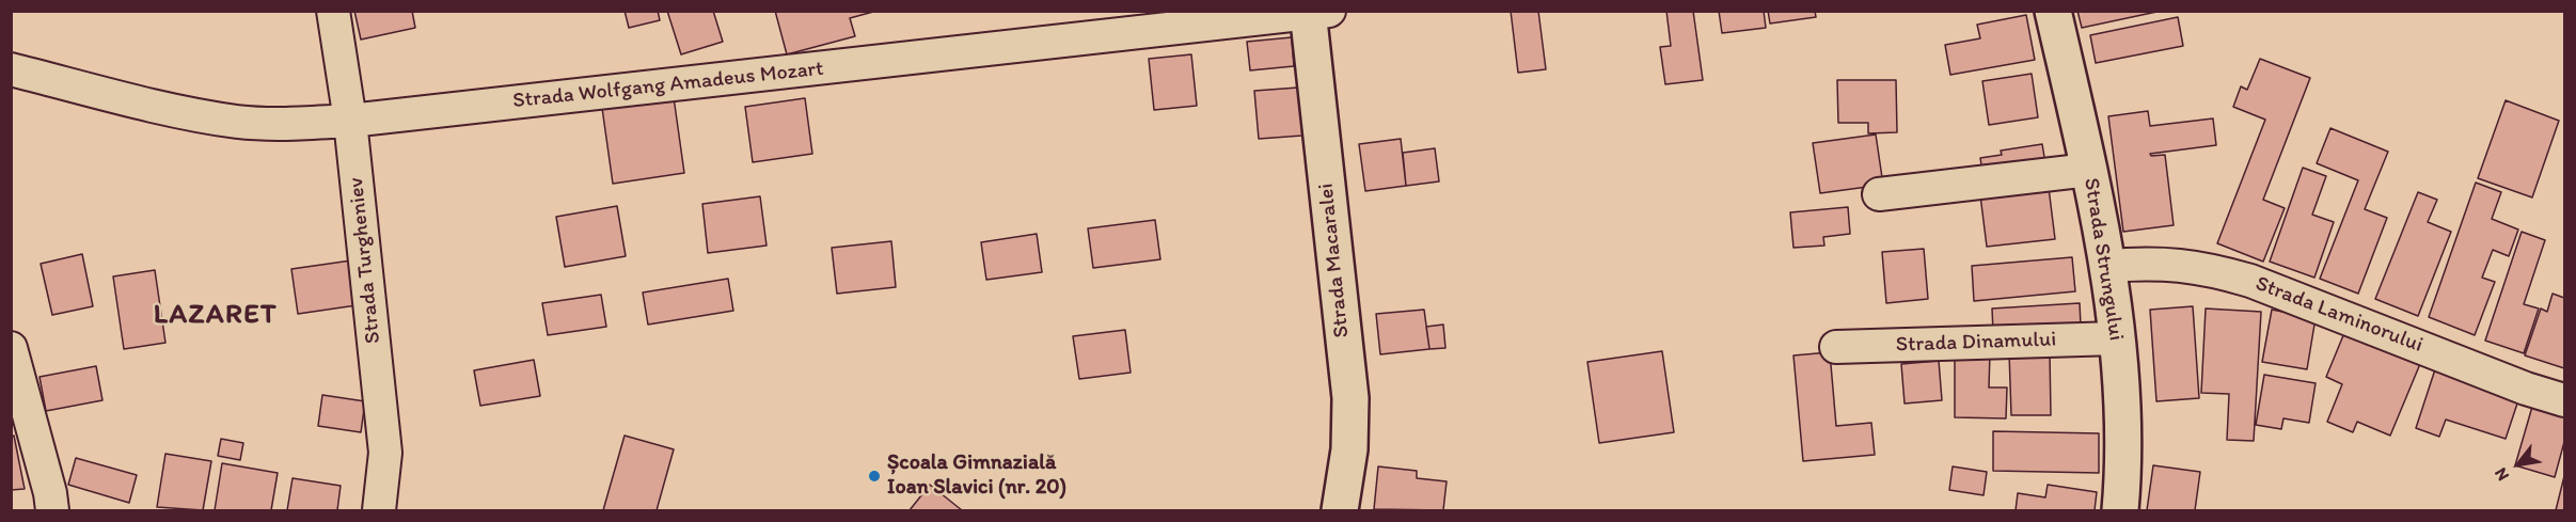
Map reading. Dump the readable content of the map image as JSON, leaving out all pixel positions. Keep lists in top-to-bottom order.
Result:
{
  "streets": {
    "street": [
      "Strada Wolfgang Amadeus Mozart",
      "Strada Strungului",
      "Strada Turgheniev",
      "Strada Macaralei",
      "Strada Laminorului",
      "Strada Dinamului"
    ]
  },
  "crossings": [
    ["Strada Wolfgang Amadeus Mozart", "Strada Turgheniev"],
    ["Strada Wolfgang Amadeus Mozart", "Strada Macaralei"],
    ["Strada Strungului", "Strada Laminorului"],
    ["Strada Strungului", "Strada Dinamului"]
  ],
  "districts": ["LAZARET"],
  "places": ["Școala Gimnazială Ioan Slavici (nr. 20)"],
  "north": "bottom left"
}
